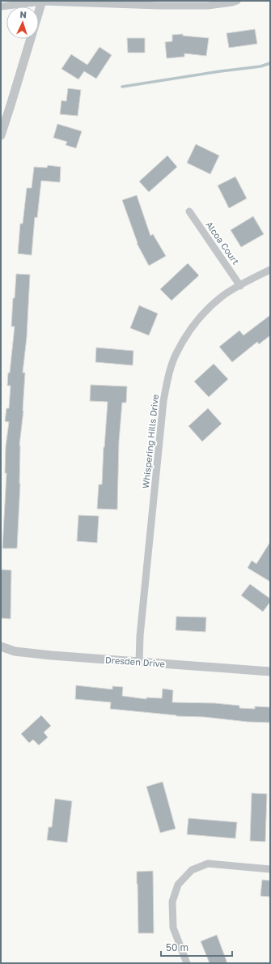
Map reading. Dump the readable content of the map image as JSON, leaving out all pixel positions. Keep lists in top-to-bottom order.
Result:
{
  "streets": {
    "street": ["Alcoa Court", "Whispering Hills Drive", "Dresden Drive"]
  },
  "crossings": [
    ["Alcoa Court", "Whispering Hills Drive"],
    ["Whispering Hills Drive", "Dresden Drive"]
  ],
  "scale_bar": "50 m",
  "north": "top"
}
